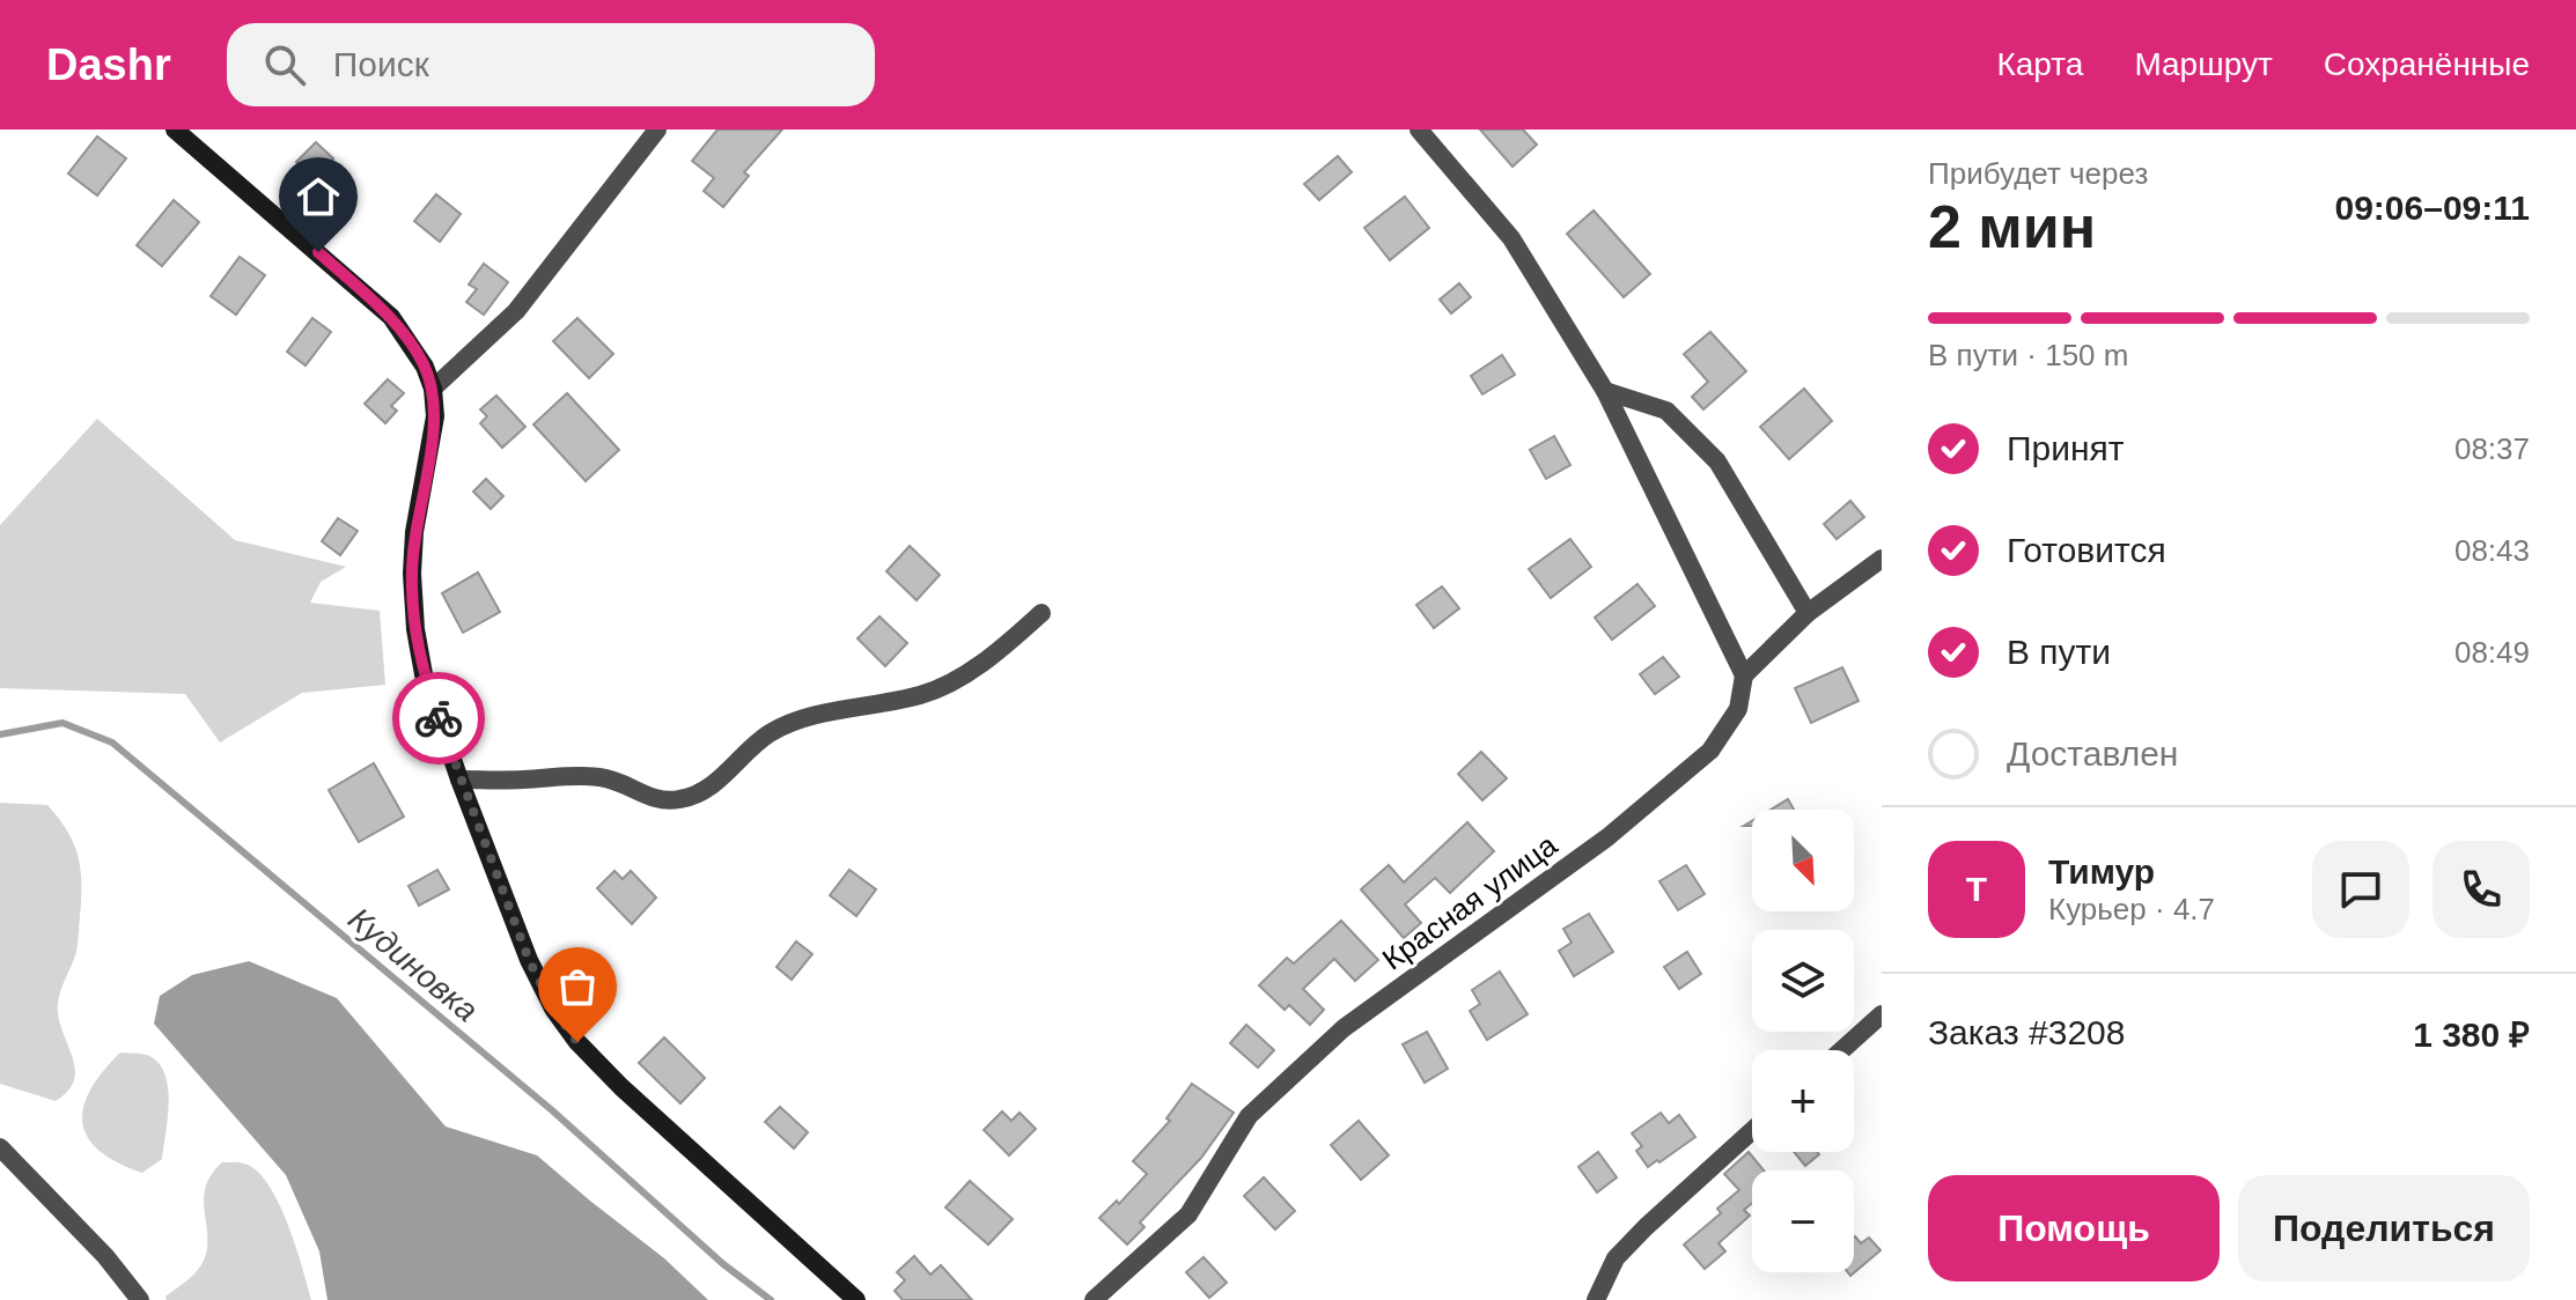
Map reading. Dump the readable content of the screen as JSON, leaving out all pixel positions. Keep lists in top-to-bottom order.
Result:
{
  "streets": {
    "street": ["Красная улица"]
  },
  "water": ["Кудиновка"],
  "north": "bottom right",
  "page": {
    "header": "Dashr",
    "search": "Поиск",
    "nav": ["Карта", "Маршрут", "Сохранённые"],
    "heading": ["2 мин", "Прибудет через", "09:06–09:11"],
    "panel": [
      "Тимур",
      "Курьер · 4.7",
      "Заказ #3208",
      "1 380 ₽"
    ],
    "bar": "В пути · 150 m",
    "list": [
      ["Принят", "08:37"],
      ["Готовится", "08:43"],
      ["В пути", "08:49"],
      "Доставлен"
    ],
    "map_buttons": ["+", "−"],
    "round": "Т",
    "buttons": ["Помощь", "Поделиться"]
  }
}
